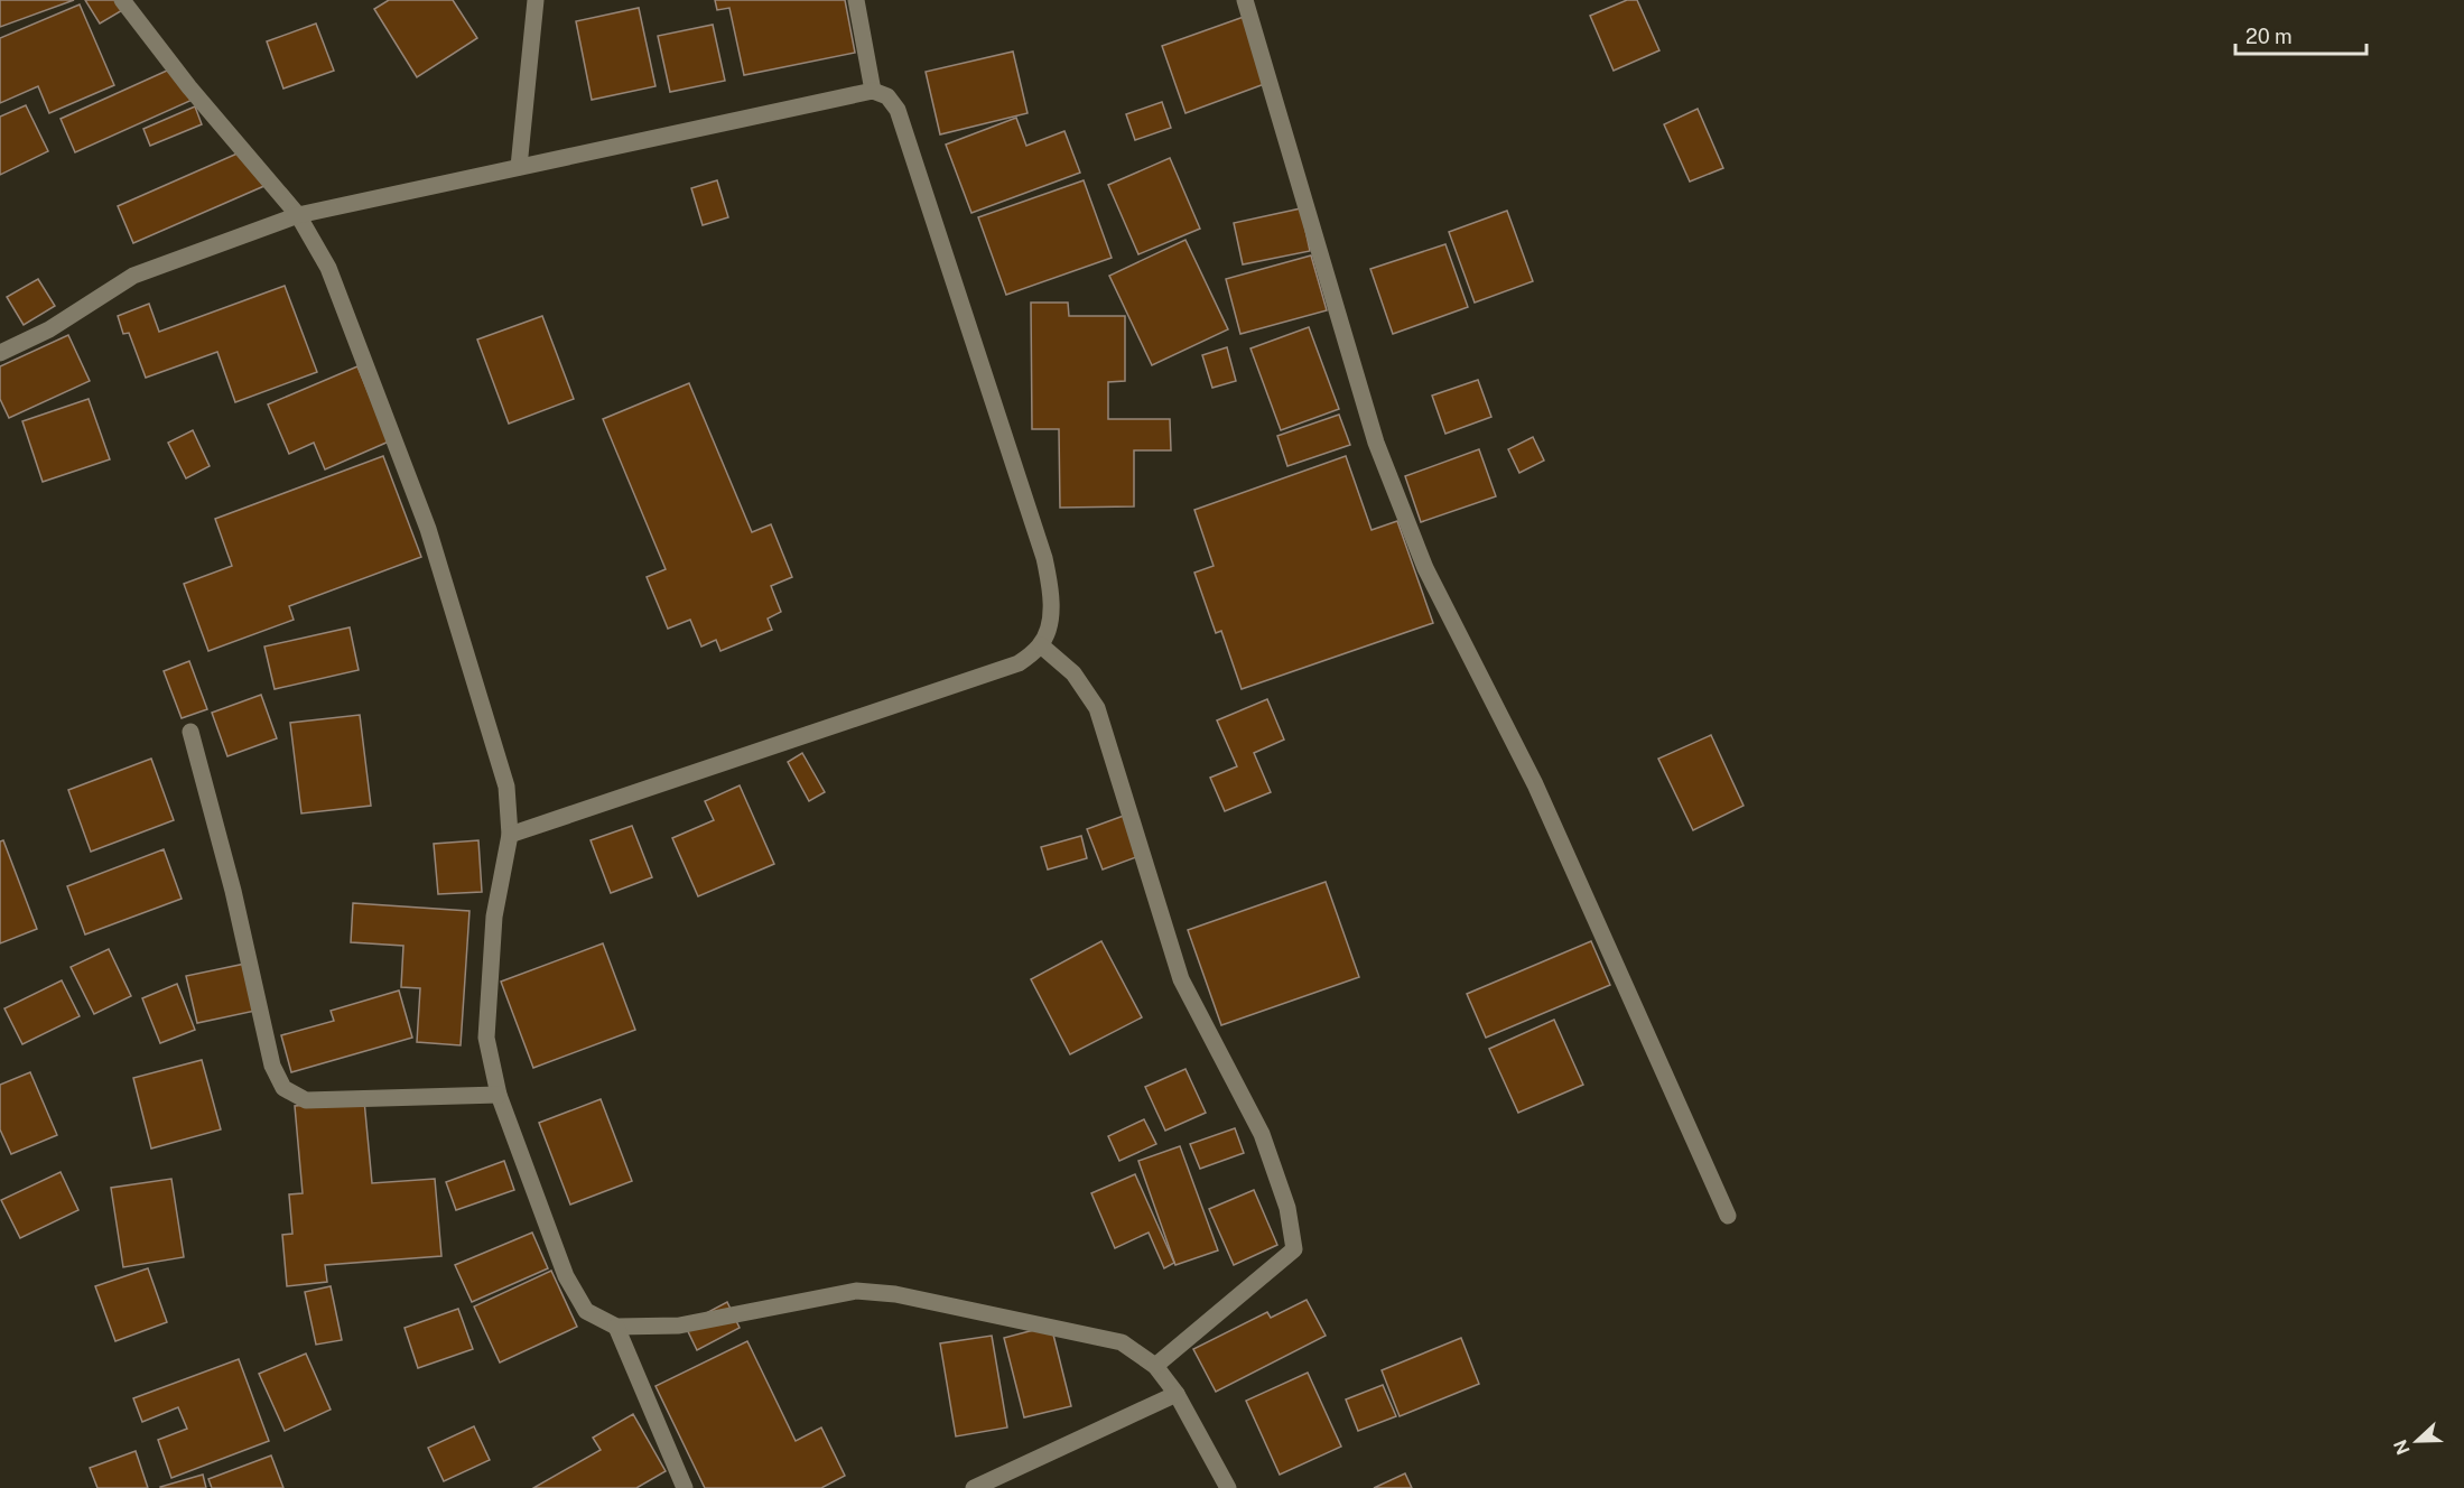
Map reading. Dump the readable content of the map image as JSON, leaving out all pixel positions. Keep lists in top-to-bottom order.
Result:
{
  "scale_bar": "20 m",
  "north": "left"
}
